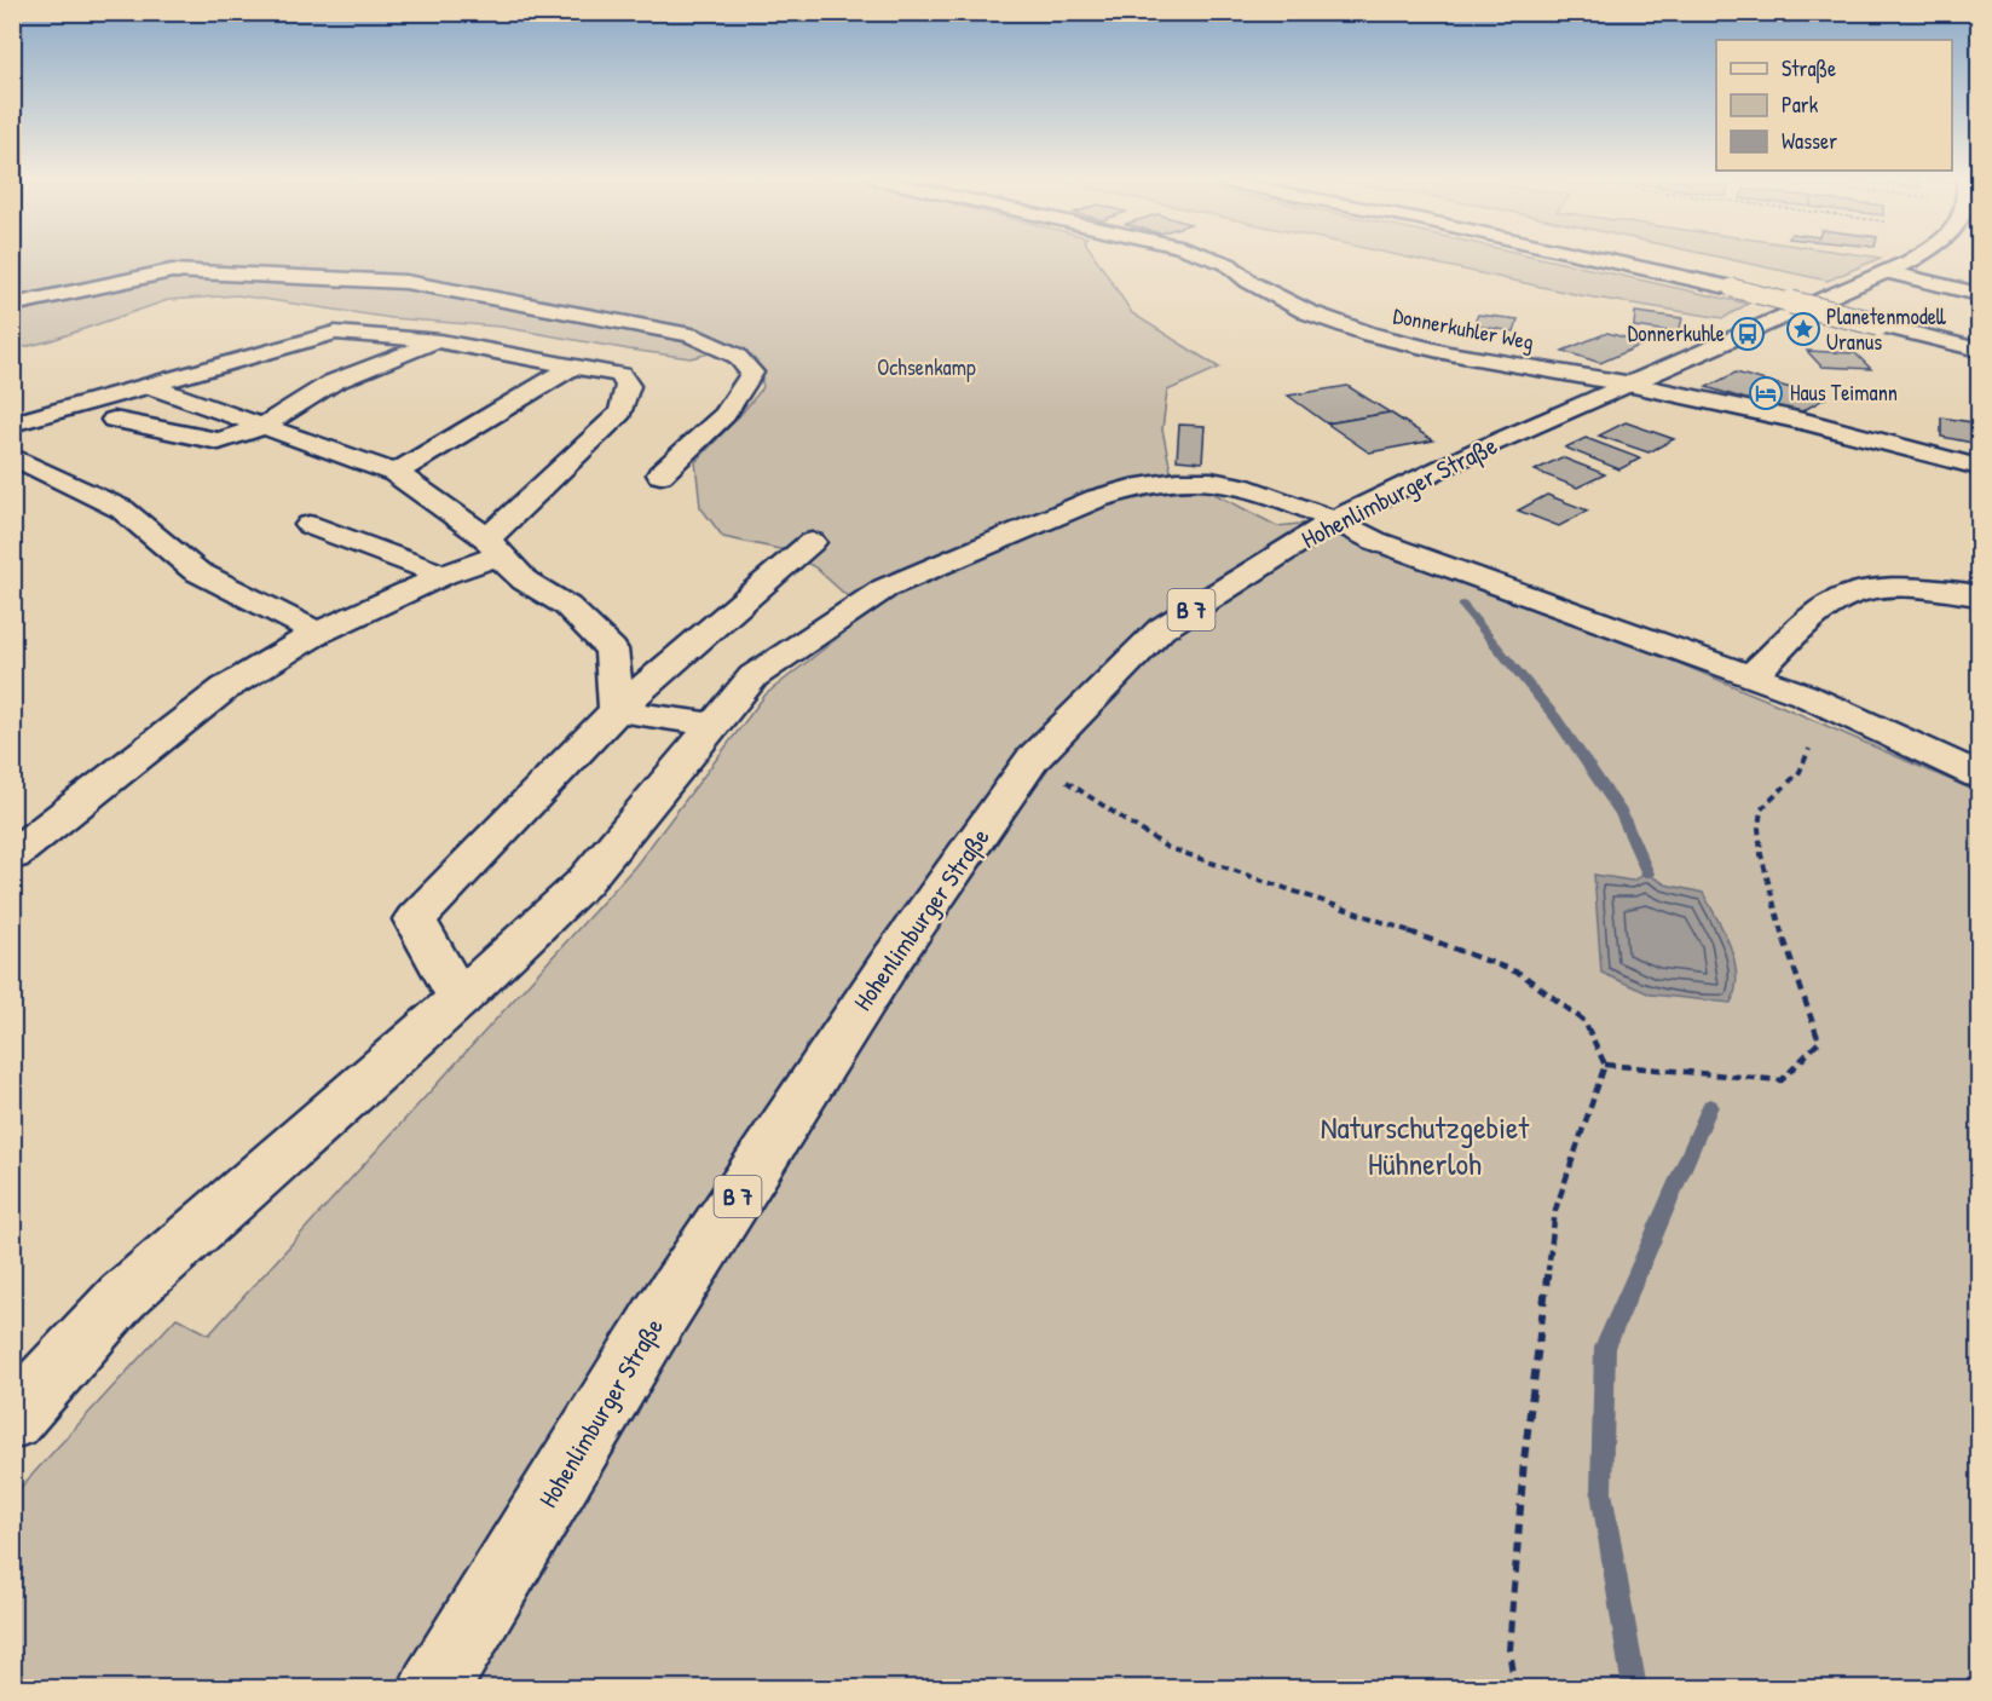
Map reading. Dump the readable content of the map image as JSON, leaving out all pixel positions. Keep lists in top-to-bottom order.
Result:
{
  "streets": {
    "main road": ["Donnerkuhler Weg", "Hohenlimburger Straße", "B 7"]
  },
  "crossings": [
    ["Donnerkuhler Weg", "Hohenlimburger Straße"],
    ["Donnerkuhler Weg", "B 7"],
    ["Hohenlimburger Straße", "B 7"]
  ],
  "parks": ["Ochsenkamp", "Naturschutzgebiet Hühnerloh"],
  "places": {
    "place": ["Planetenmodell Uranus"],
    "bus stop": ["Donnerkuhle"],
    "hotel": ["Haus Teimann"]
  },
  "legend": ["Straße", "Park", "Wasser"]
}
